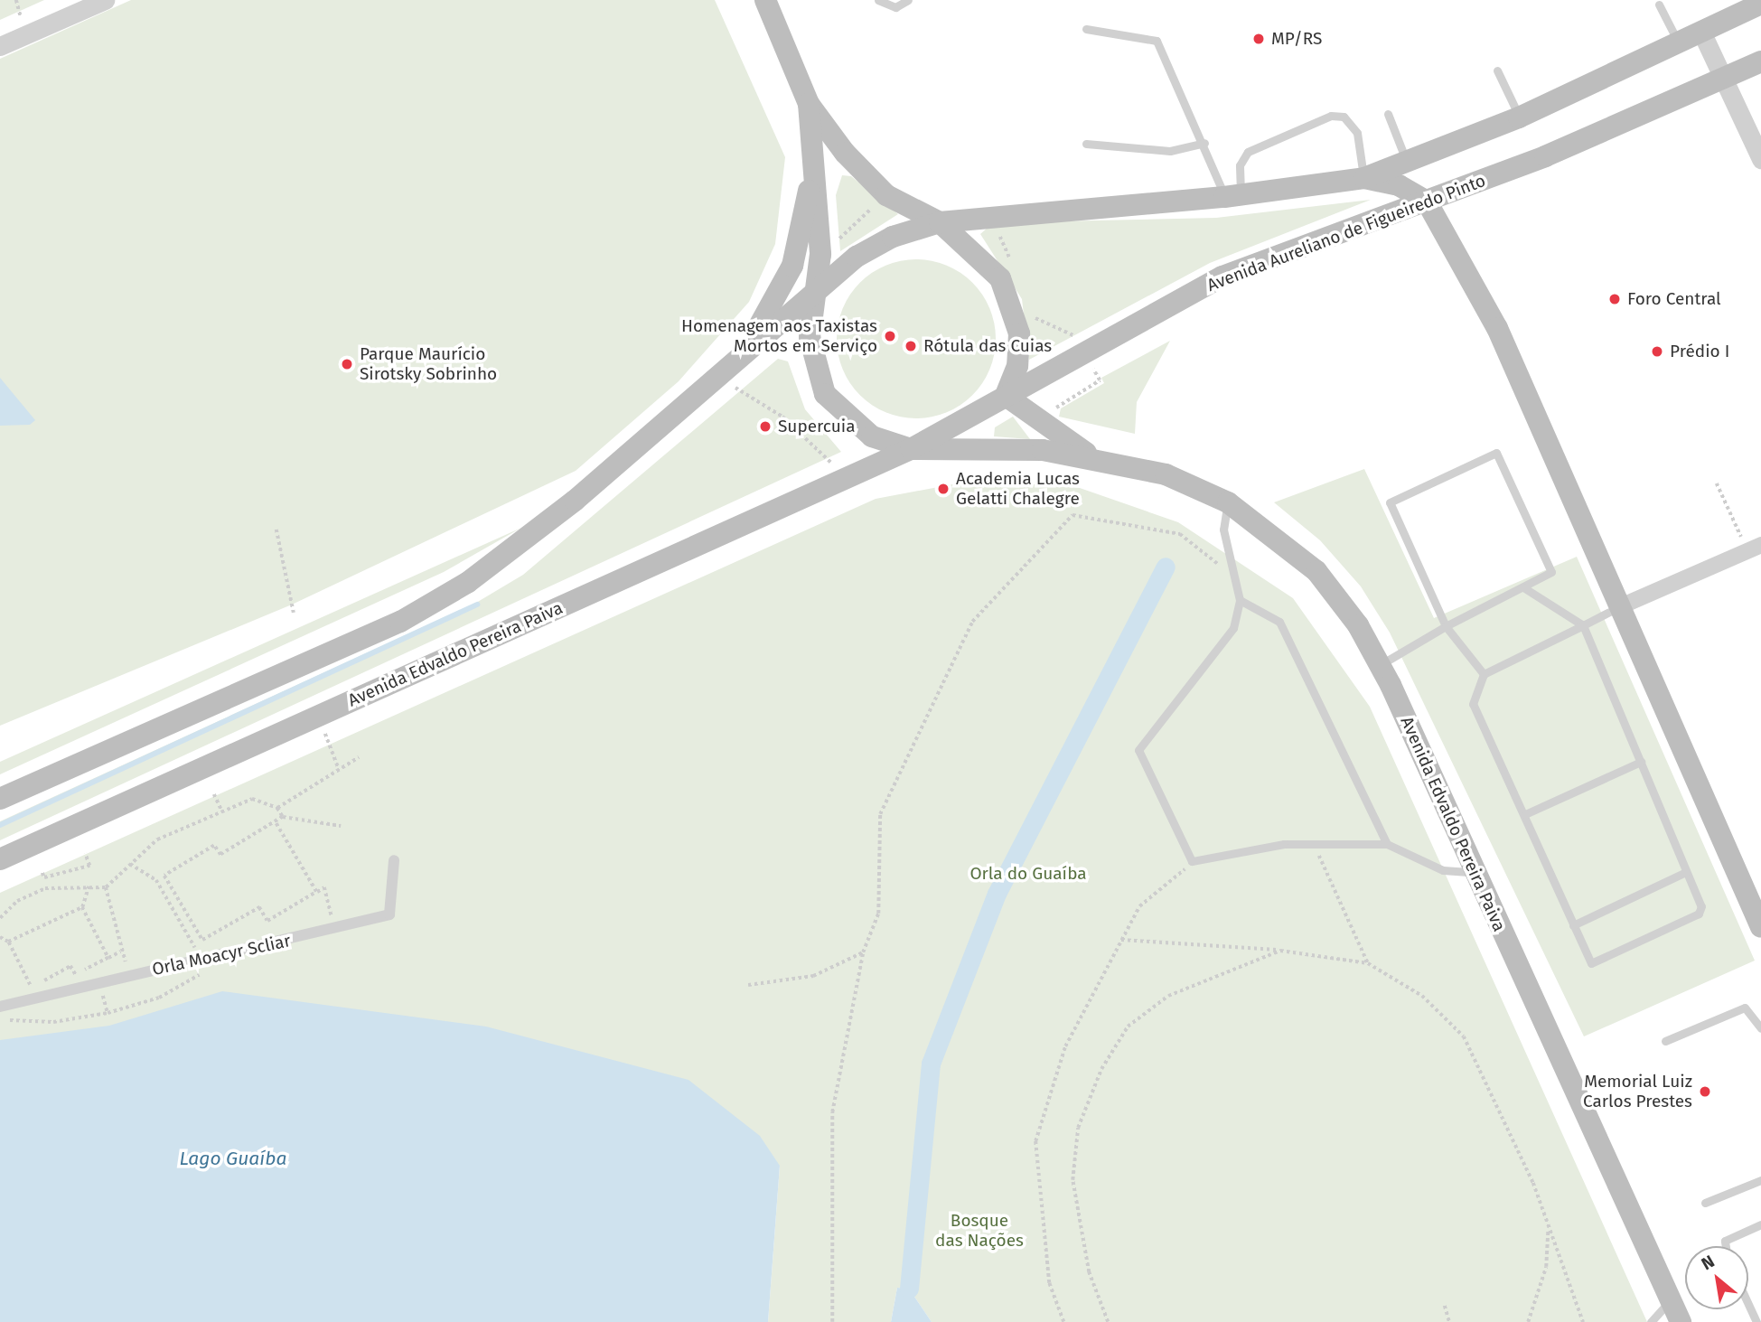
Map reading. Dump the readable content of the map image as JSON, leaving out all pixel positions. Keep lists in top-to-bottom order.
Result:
{
  "streets": {
    "main road": ["Avenida Aureliano de Figueiredo Pinto", "Avenida Edvaldo Pereira Paiva"],
    "street": ["Orla Moacyr Scliar"]
  },
  "crossings": [
    ["Avenida Aureliano de Figueiredo Pinto", "Avenida Edvaldo Pereira Paiva"]
  ],
  "water": ["Lago Guaíba"],
  "parks": ["Orla do Guaíba", "Bosque das Nações"],
  "places": [
    "MP/RS",
    "Foro Central",
    "Homenagem aos Taxistas Mortos em Serviço",
    "Rótula das Cuias",
    "Prédio I",
    "Parque Maurício Sirotsky Sobrinho",
    "Supercuia",
    "Academia Lucas Gelatti Chalegre",
    "Memorial Luiz Carlos Prestes"
  ],
  "north": "top left"
}
